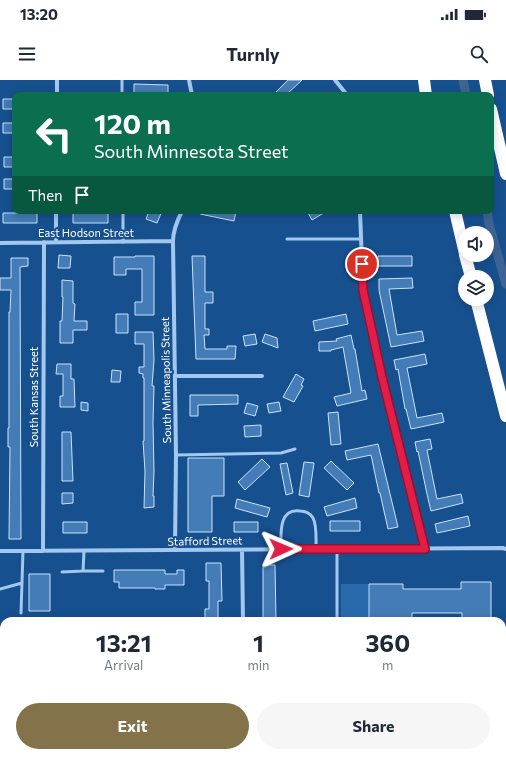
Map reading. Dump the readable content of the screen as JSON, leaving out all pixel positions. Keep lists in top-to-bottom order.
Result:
{
  "streets": {
    "street": [
      "East Hodson Street",
      "South Minneapolis Street",
      "South Kansas Street",
      "Stafford Street"
    ]
  },
  "crossings": [
    ["East Hodson Street", "South Minneapolis Street"],
    ["East Hodson Street", "South Kansas Street"],
    ["South Minneapolis Street", "Stafford Street"],
    ["South Kansas Street", "Stafford Street"]
  ],
  "page": {
    "status": "13:20",
    "header": "Turnly",
    "turn": ["120 m", "South Minnesota Street"],
    "then": "Then",
    "eta": [
      "13:21",
      "Arrival",
      "1",
      "min",
      "360",
      "m"
    ],
    "buttons": ["Exit", "Share"]
  }
}
